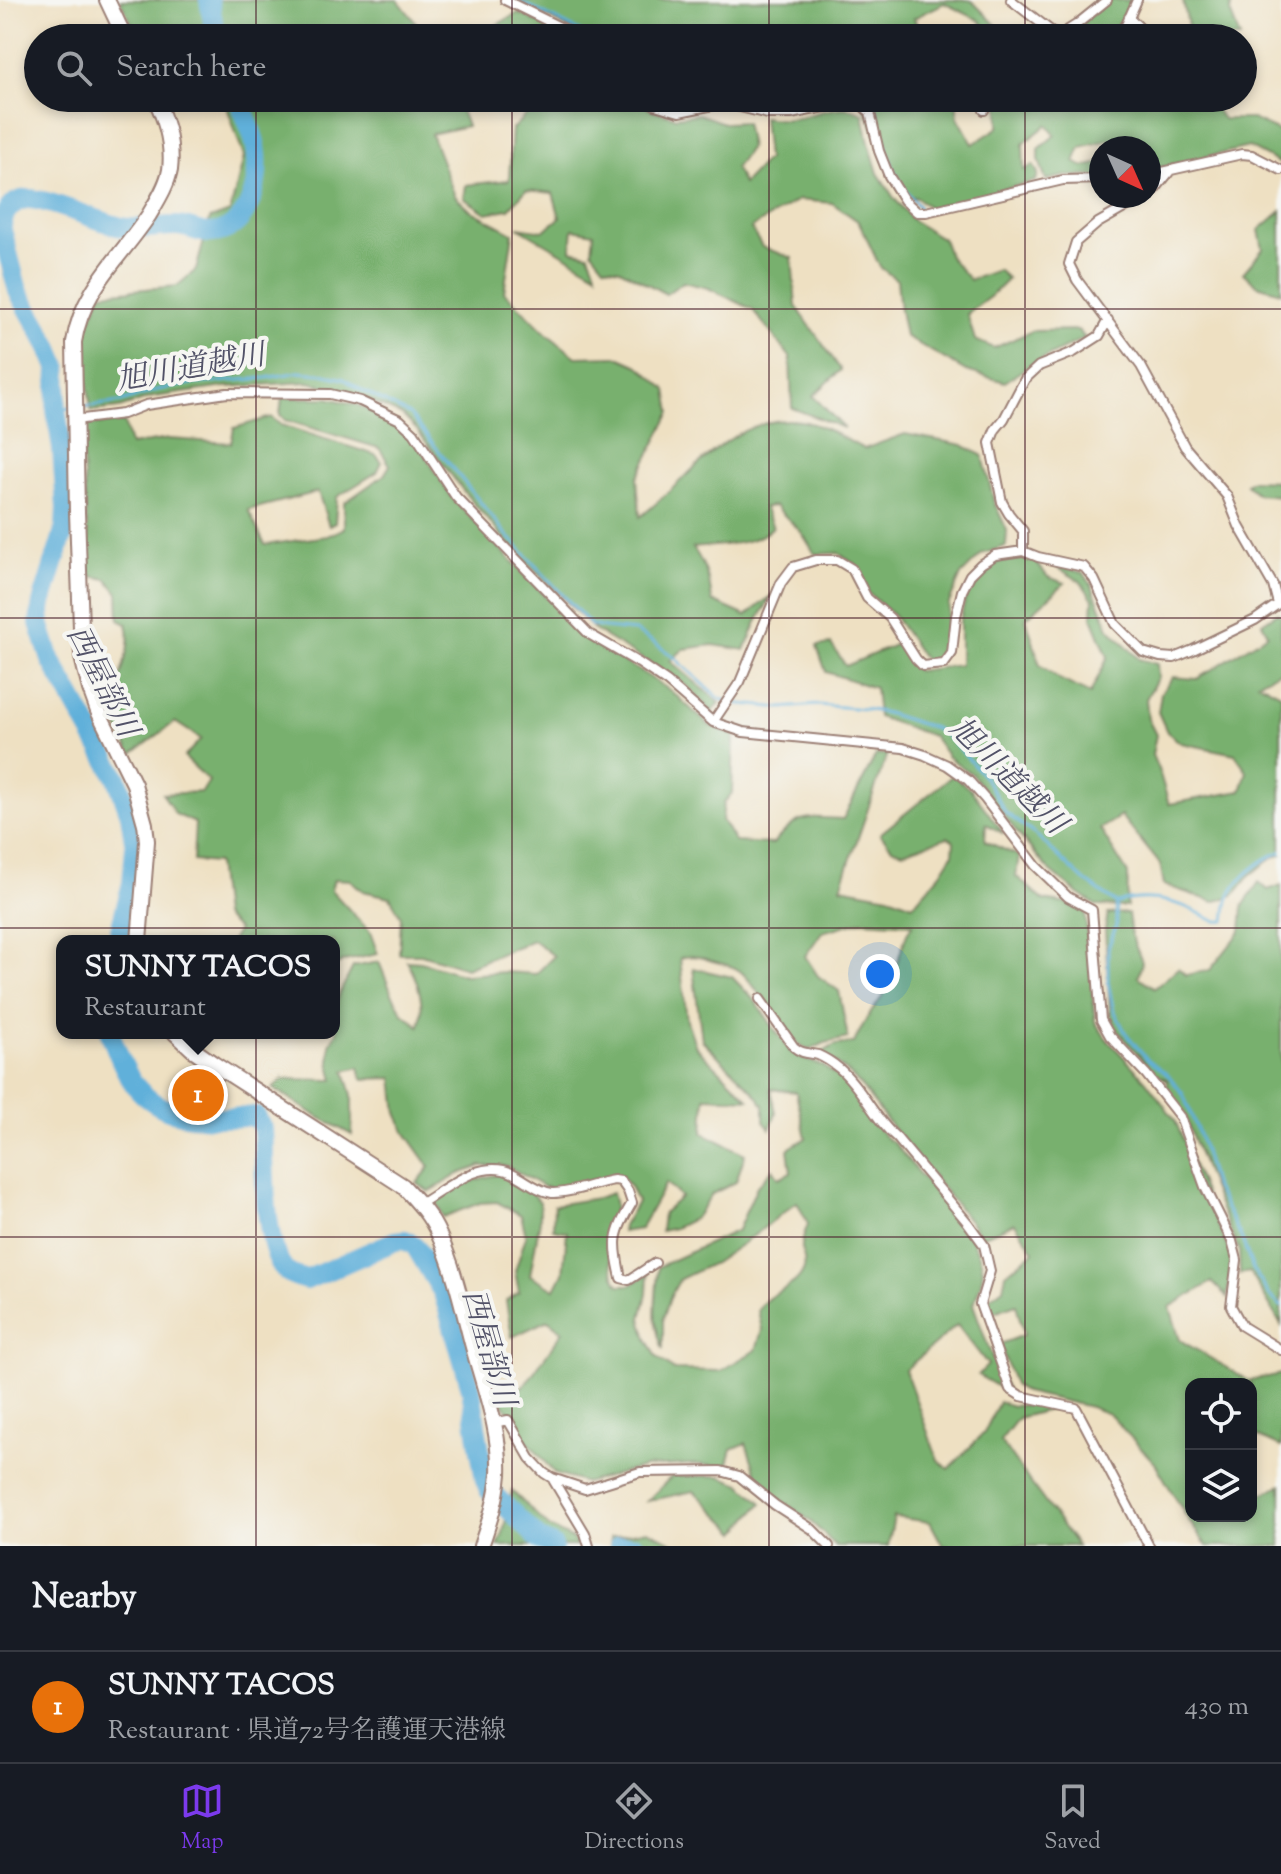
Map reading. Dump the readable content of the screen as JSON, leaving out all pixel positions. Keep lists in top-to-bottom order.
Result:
{
  "water": ["旭川道越川", "西屋部川"],
  "north": "bottom right",
  "page": {
    "search": "Search here",
    "popup": ["SUNNY TACOS", "Restaurant"],
    "pins": "1",
    "heading": "Nearby",
    "list": [
      {
        "mark": "1",
        "name": "SUNNY TACOS",
        "note": "Restaurant · 県道72号名護運天港線",
        "value": "430 m"
      }
    ],
    "nav": ["Map", "Directions", "Saved"]
  }
}
